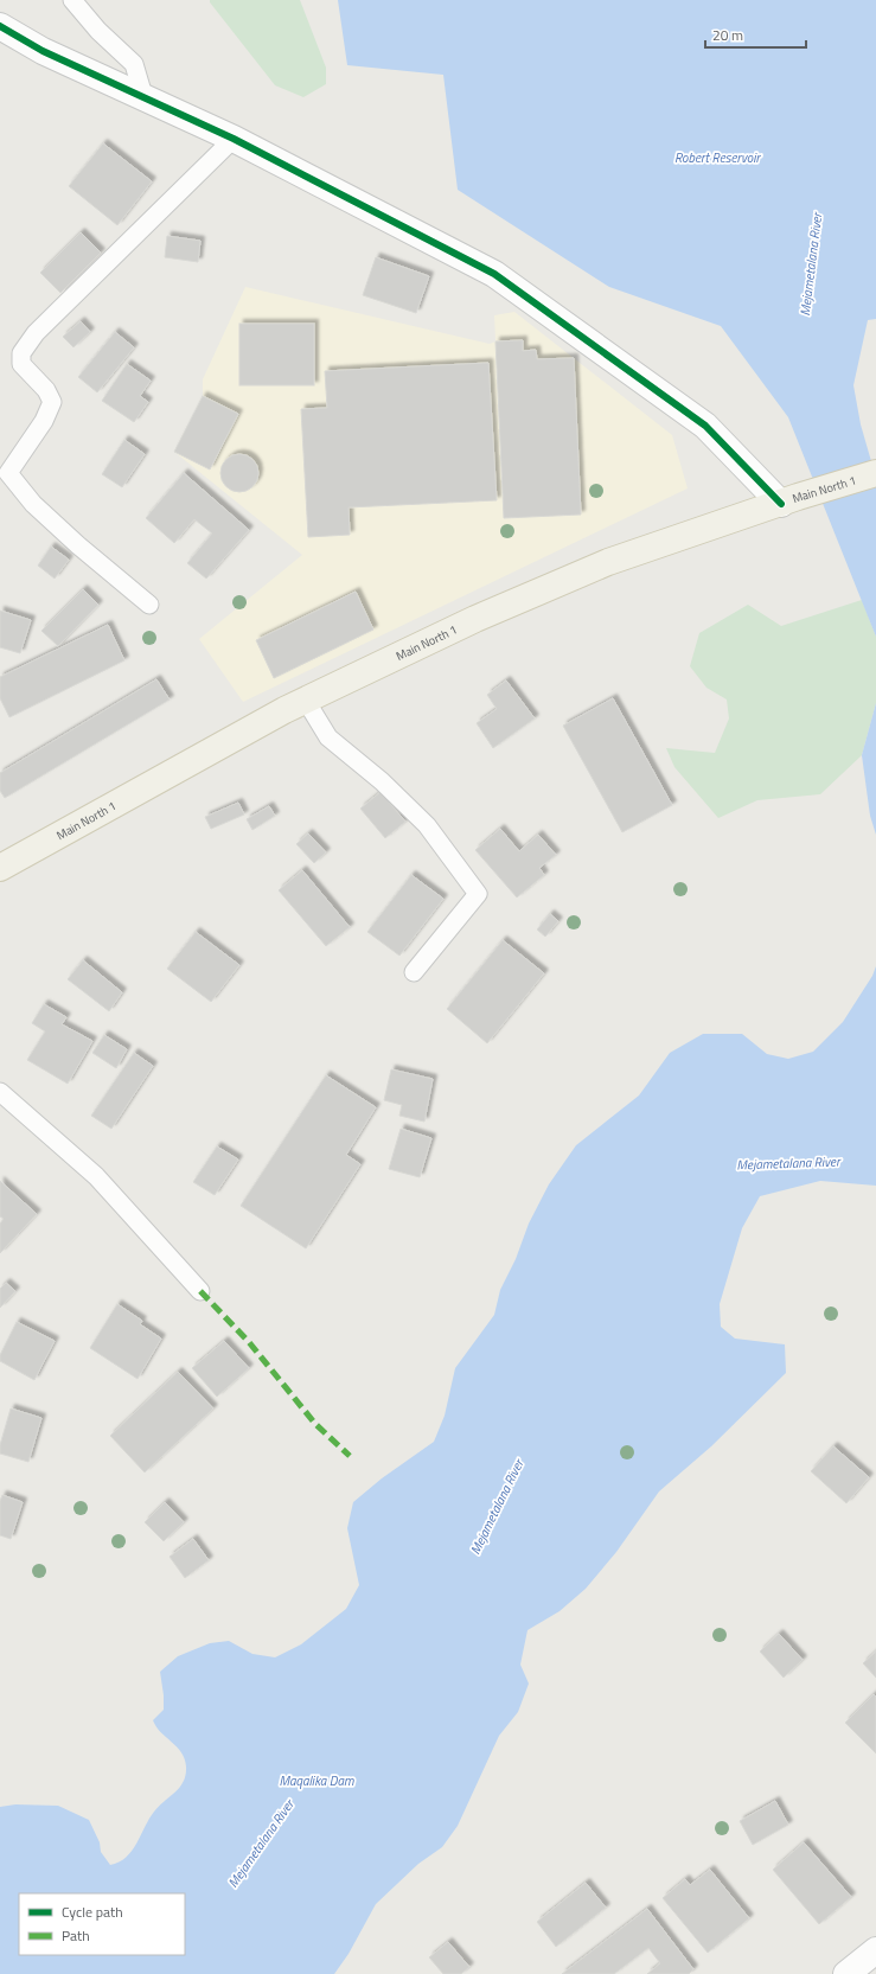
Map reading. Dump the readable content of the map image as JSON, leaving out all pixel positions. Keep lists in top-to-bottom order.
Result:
{
  "streets": {
    "main road": ["Main North 1"]
  },
  "water": ["Robert Reservoir", "Mejametalana River", "Maqalika Dam"],
  "legend": ["Cycle path", "Path"],
  "scale_bar": "20 m"
}
